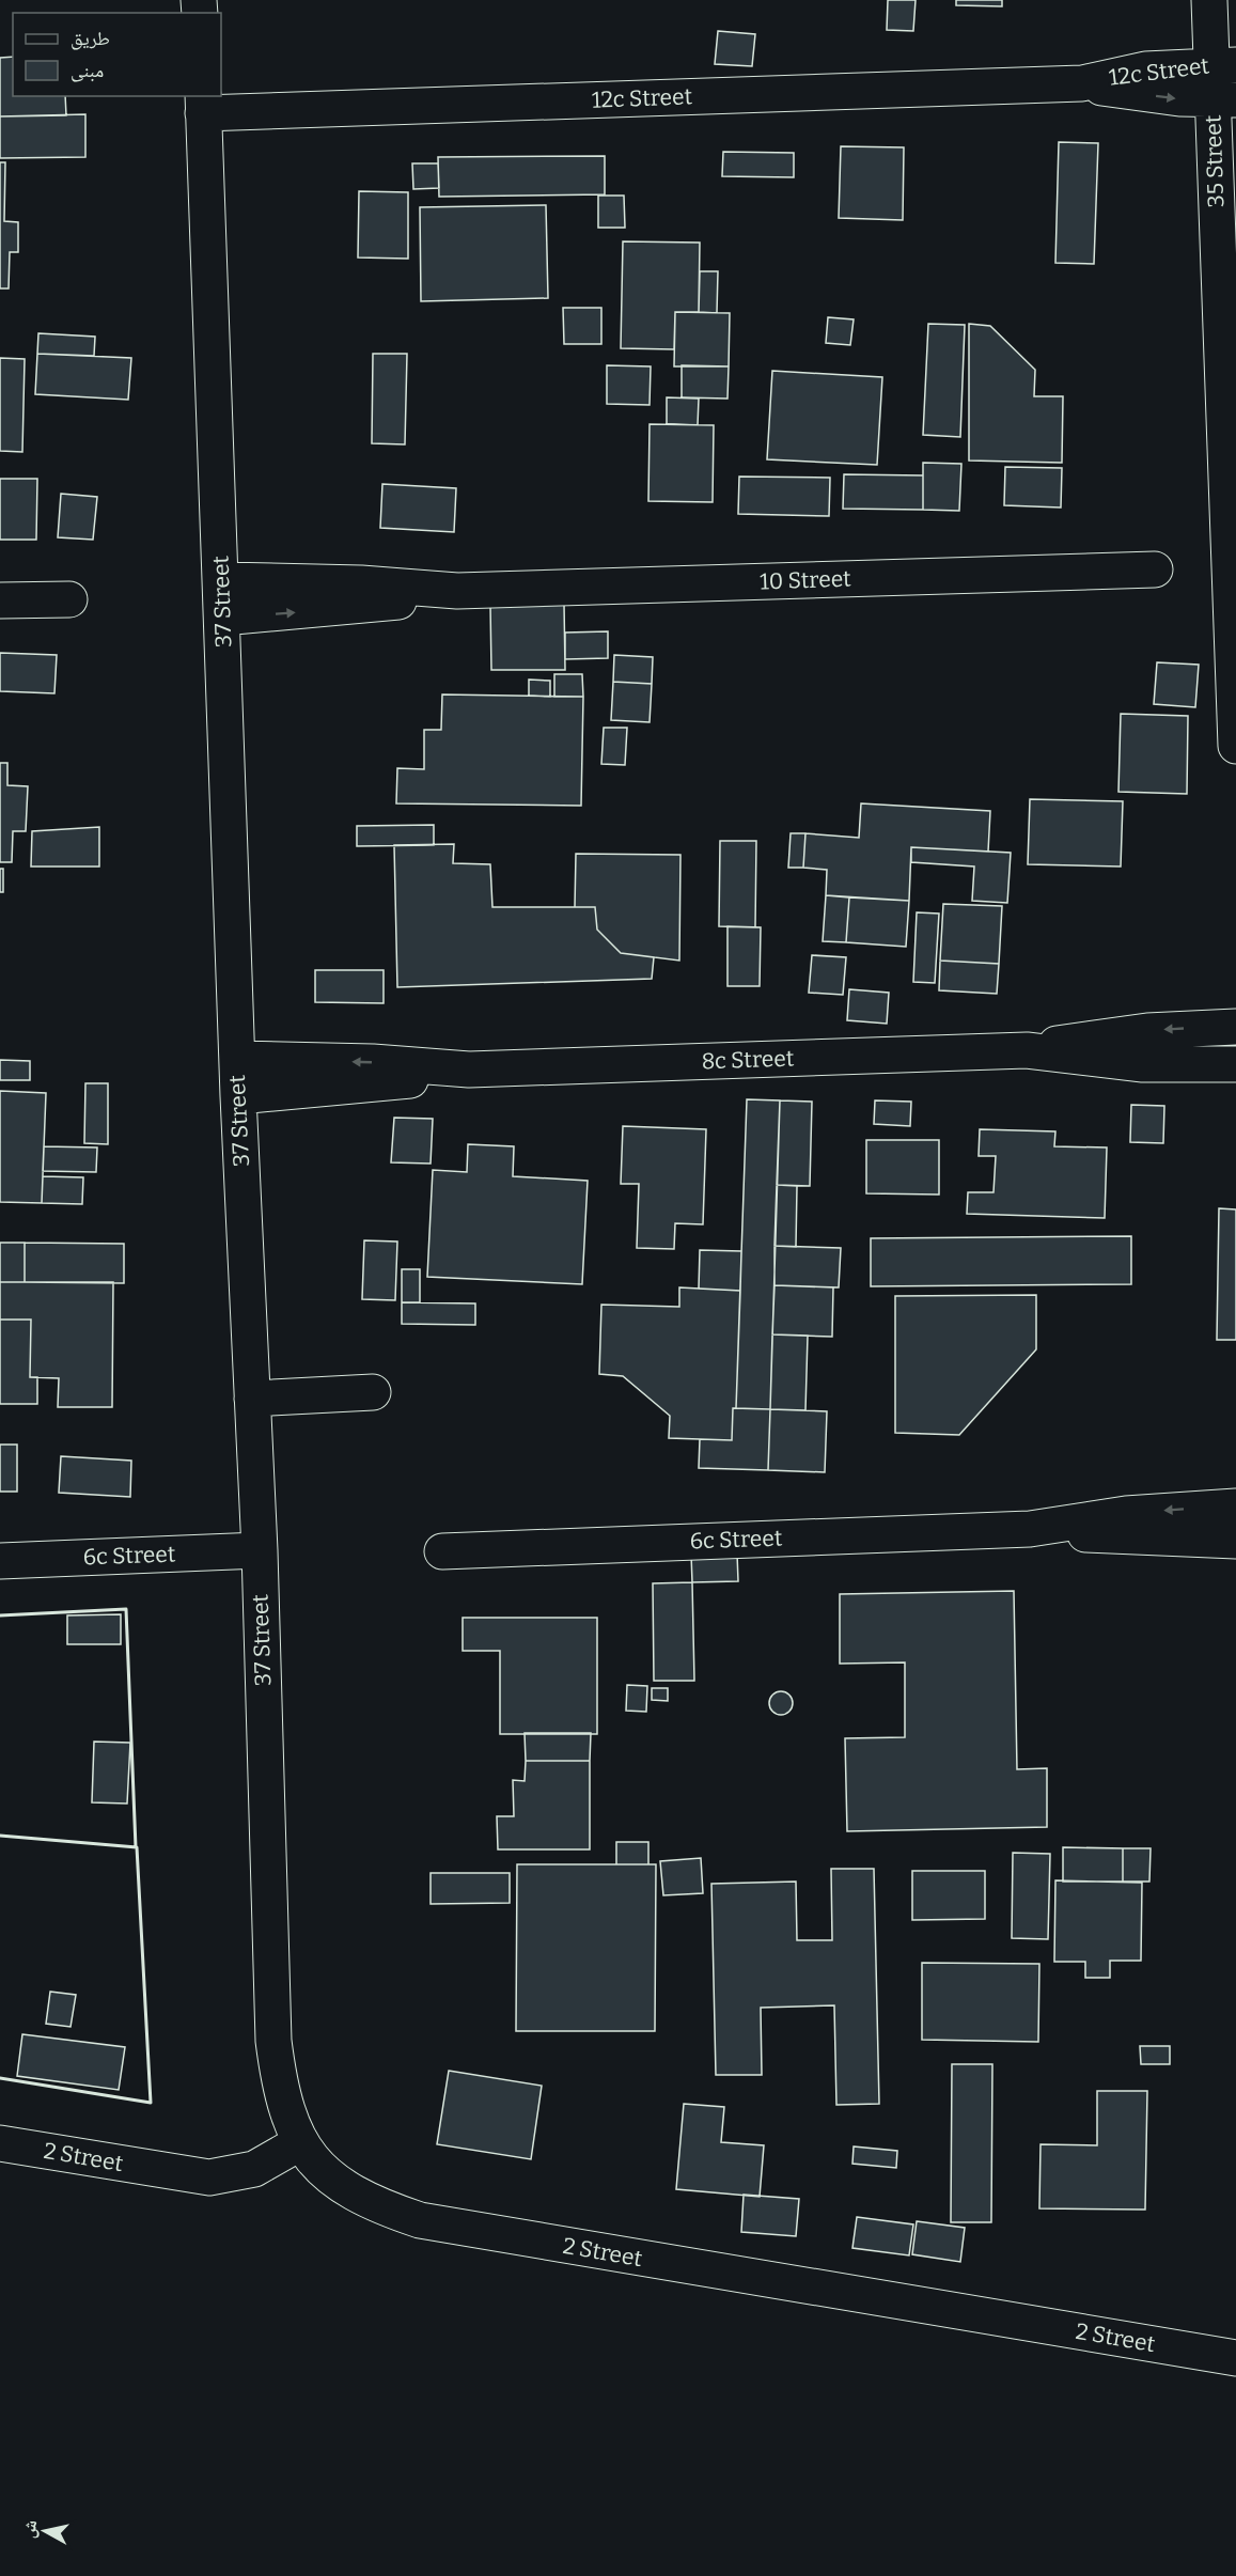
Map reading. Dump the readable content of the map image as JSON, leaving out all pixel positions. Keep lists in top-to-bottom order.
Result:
{
  "streets": {
    "street": [
      "12c Street",
      "35 Street",
      "10 Street",
      "37 Street",
      "8c Street",
      "6c Street",
      "2 Street"
    ]
  },
  "crossings": [
    ["12c Street", "35 Street"],
    ["12c Street", "37 Street"],
    ["10 Street", "37 Street"],
    ["37 Street", "8c Street"],
    ["37 Street", "6c Street"],
    ["37 Street", "2 Street"]
  ],
  "legend": ["طريق", "مبنى"],
  "north": "left"
}
